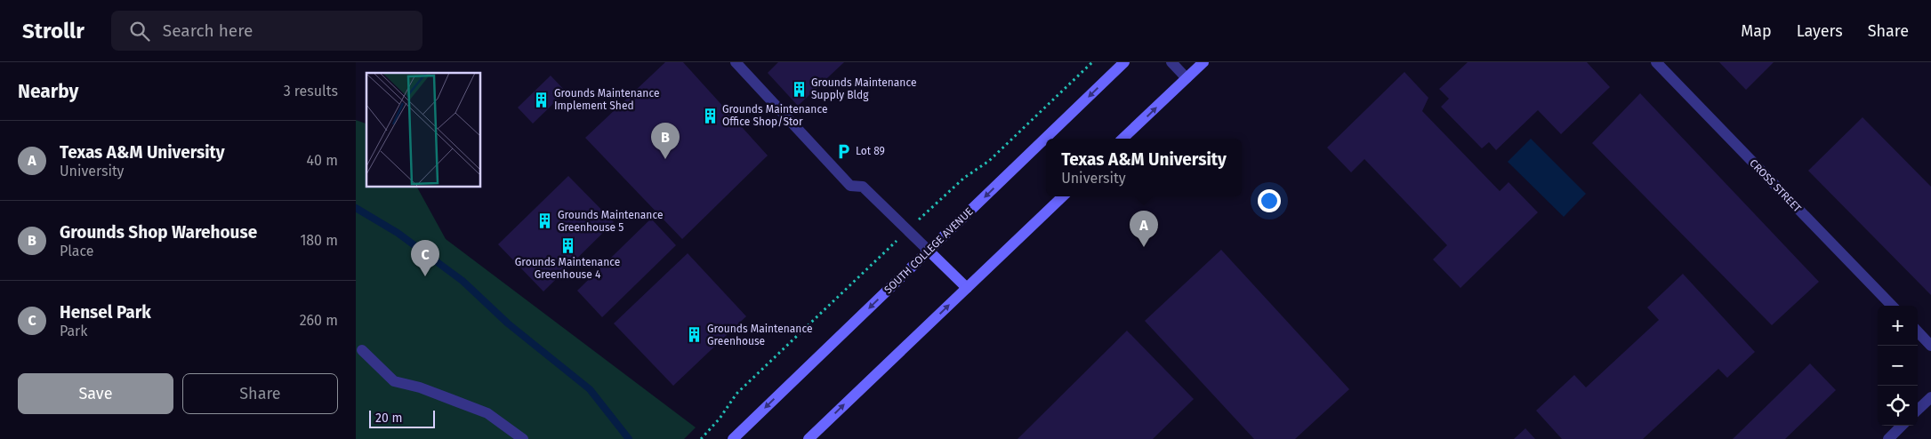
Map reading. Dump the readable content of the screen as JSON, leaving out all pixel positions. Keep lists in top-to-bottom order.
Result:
{
  "streets": {
    "main road": ["SOUTH COLLEGE AVENUE"],
    "street": ["CROSS STREET"]
  },
  "places": {
    "building": [
      "Grounds Maintenance Supply Bldg",
      "Grounds Maintenance Implement Shed",
      "Grounds Maintenance Office Shop/Stor",
      "Grounds Maintenance Greenhouse 5",
      "Grounds Maintenance Greenhouse 4",
      "Grounds Maintenance Greenhouse"
    ],
    "parking": ["Lot 89"]
  },
  "scale_bar": "20 m",
  "page": {
    "header": "Strollr",
    "search": "Search here",
    "nav": ["Map", "Layers", "Share"],
    "heading": ["Nearby", "3 results"],
    "list": [
      {
        "mark": "A",
        "name": "Texas A&M University",
        "note": "University",
        "value": "40 m"
      },
      {
        "mark": "B",
        "name": "Grounds Shop Warehouse",
        "note": "Place",
        "value": "180 m"
      },
      {
        "mark": "C",
        "name": "Hensel Park",
        "note": "Park",
        "value": "260 m"
      }
    ],
    "pins": ["B", "A", "C"],
    "popup": ["Texas A&M University", "University"],
    "map_buttons": ["+", "−"],
    "buttons": ["Save", "Share"],
    "scale": "20 m"
  }
}
